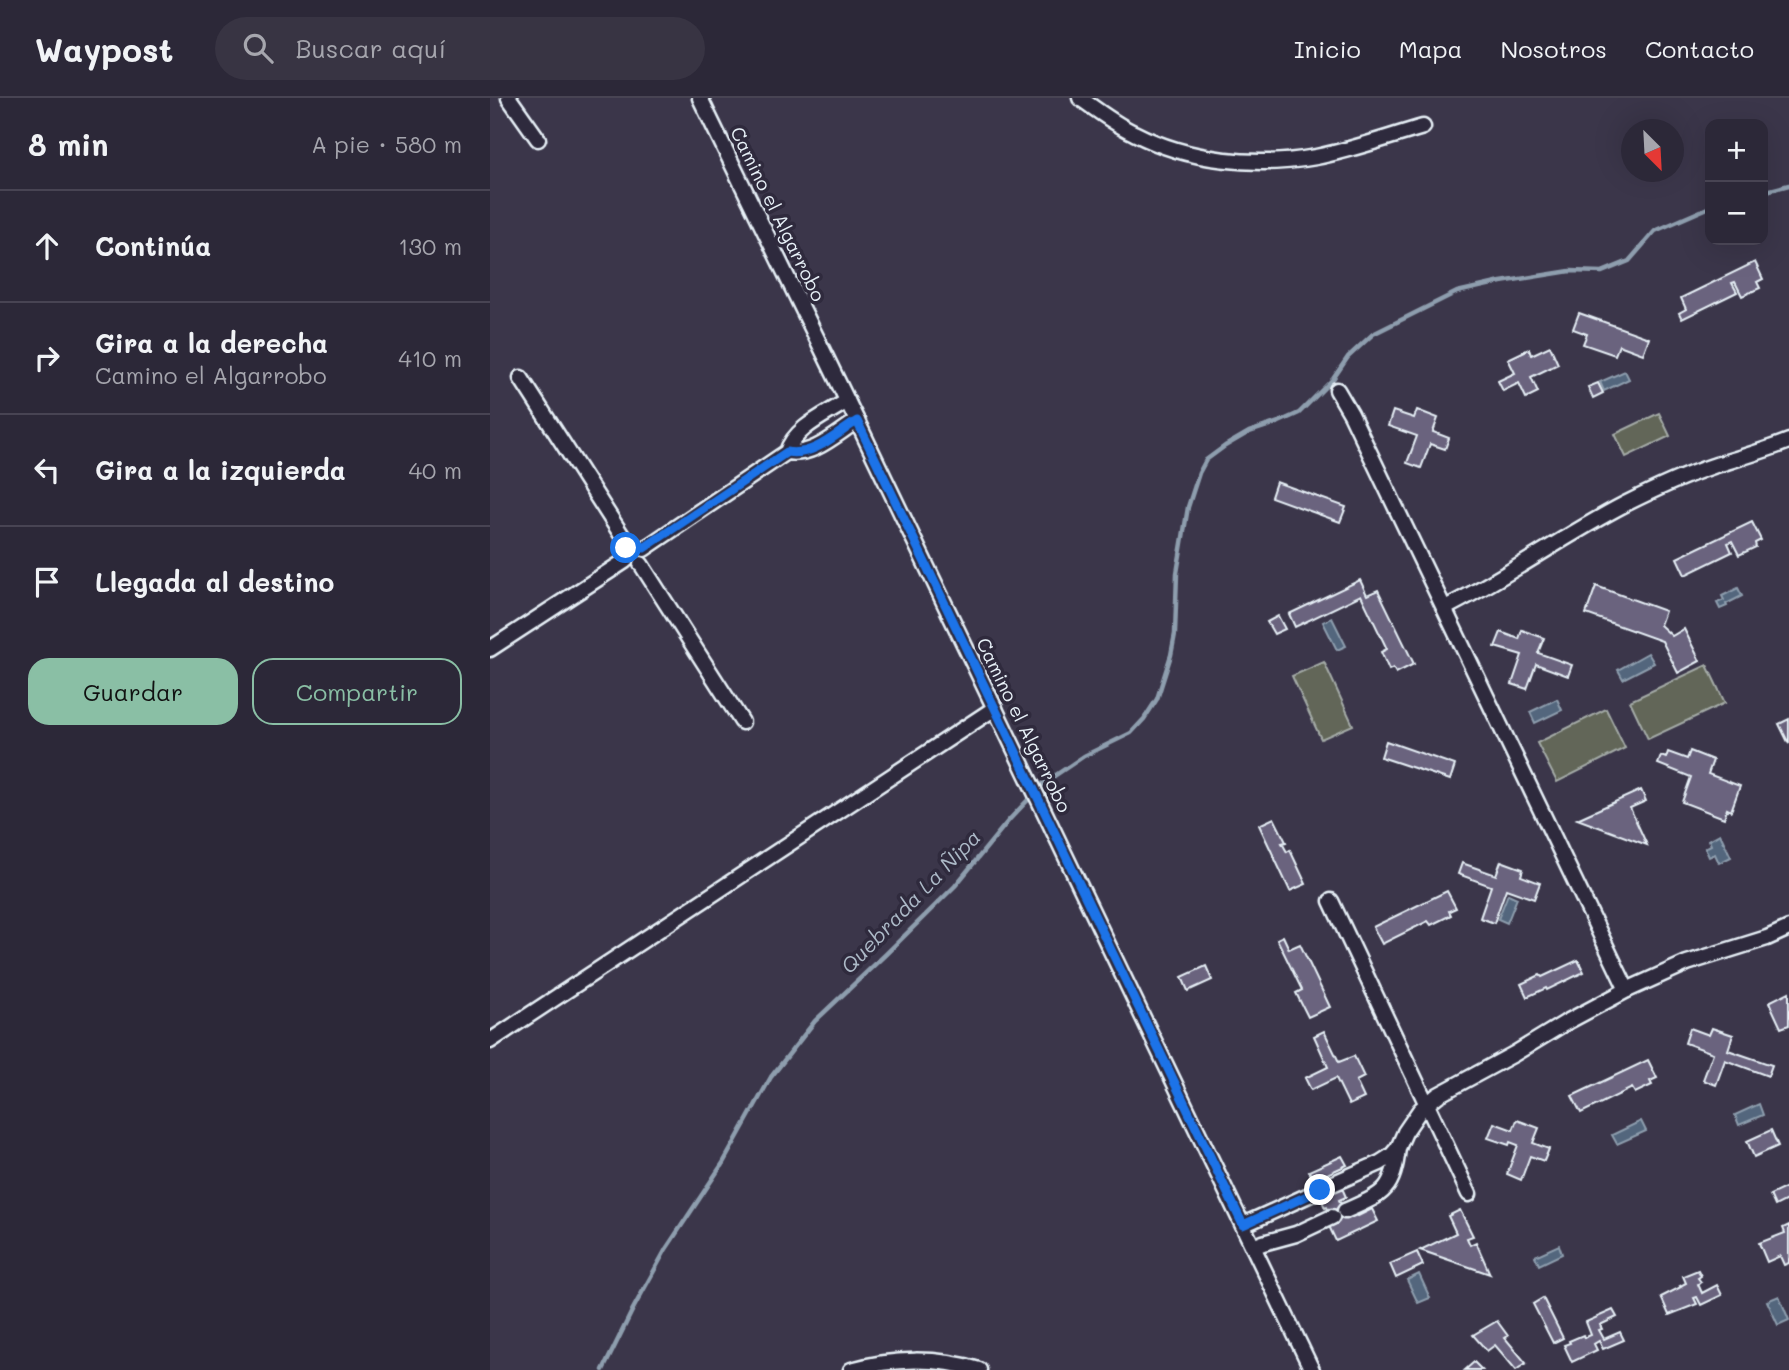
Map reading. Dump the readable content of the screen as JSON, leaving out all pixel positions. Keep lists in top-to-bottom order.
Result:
{
  "streets": {
    "street": ["Camino el Algarrobo"]
  },
  "water": ["Quebrada La Ñipa"],
  "north": "bottom right",
  "page": {
    "header": "Waypost",
    "search": "Buscar aquí",
    "nav": [
      "Inicio",
      "Mapa",
      "Nosotros",
      "Contacto"
    ],
    "heading": ["8 min", "A pie · 580 m"],
    "map_buttons": ["+", "−"],
    "list": [
      ["Continúa", "130 m"],
      ["Gira a la derecha", "Camino el Algarrobo", "410 m"],
      ["Gira a la izquierda", "40 m"],
      "Llegada al destino"
    ],
    "buttons": ["Guardar", "Compartir"]
  }
}
